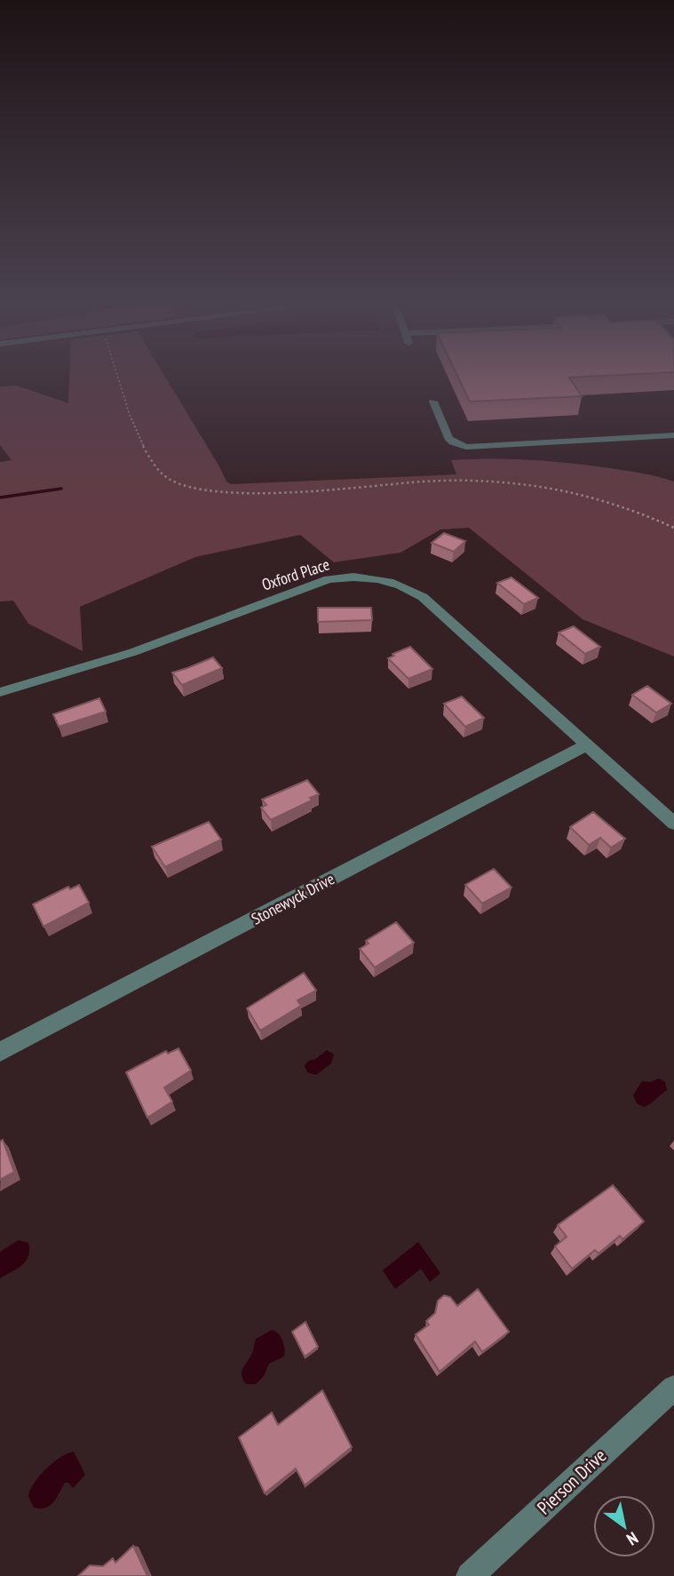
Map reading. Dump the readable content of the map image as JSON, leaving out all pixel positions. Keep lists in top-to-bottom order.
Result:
{
  "streets": {
    "street": ["Oxford Place", "Stonewyck Drive", "Pierson Drive"]
  },
  "crossings": [
    ["Oxford Place", "Stonewyck Drive"]
  ],
  "north": "bottom right"
}
